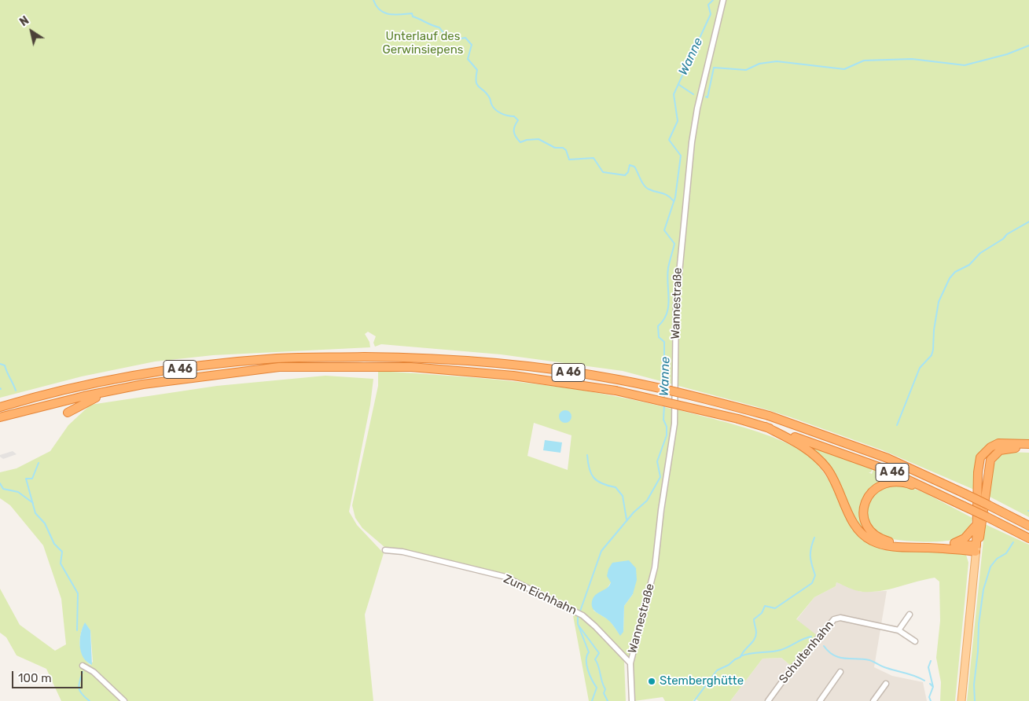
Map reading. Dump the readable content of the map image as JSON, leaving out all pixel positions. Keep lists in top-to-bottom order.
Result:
{
  "streets": {
    "highway": ["A 46"],
    "street": ["Wannestraße", "Zum Eichhahn", "Schultenhahn"]
  },
  "crossings": [
    ["Wannestraße", "Zum Eichhahn"]
  ],
  "water": ["Wanne"],
  "parks": ["Unterlauf des Gerwinsiepens"],
  "places": ["Stemberghütte"],
  "scale_bar": "100 m",
  "north": "top left"
}
